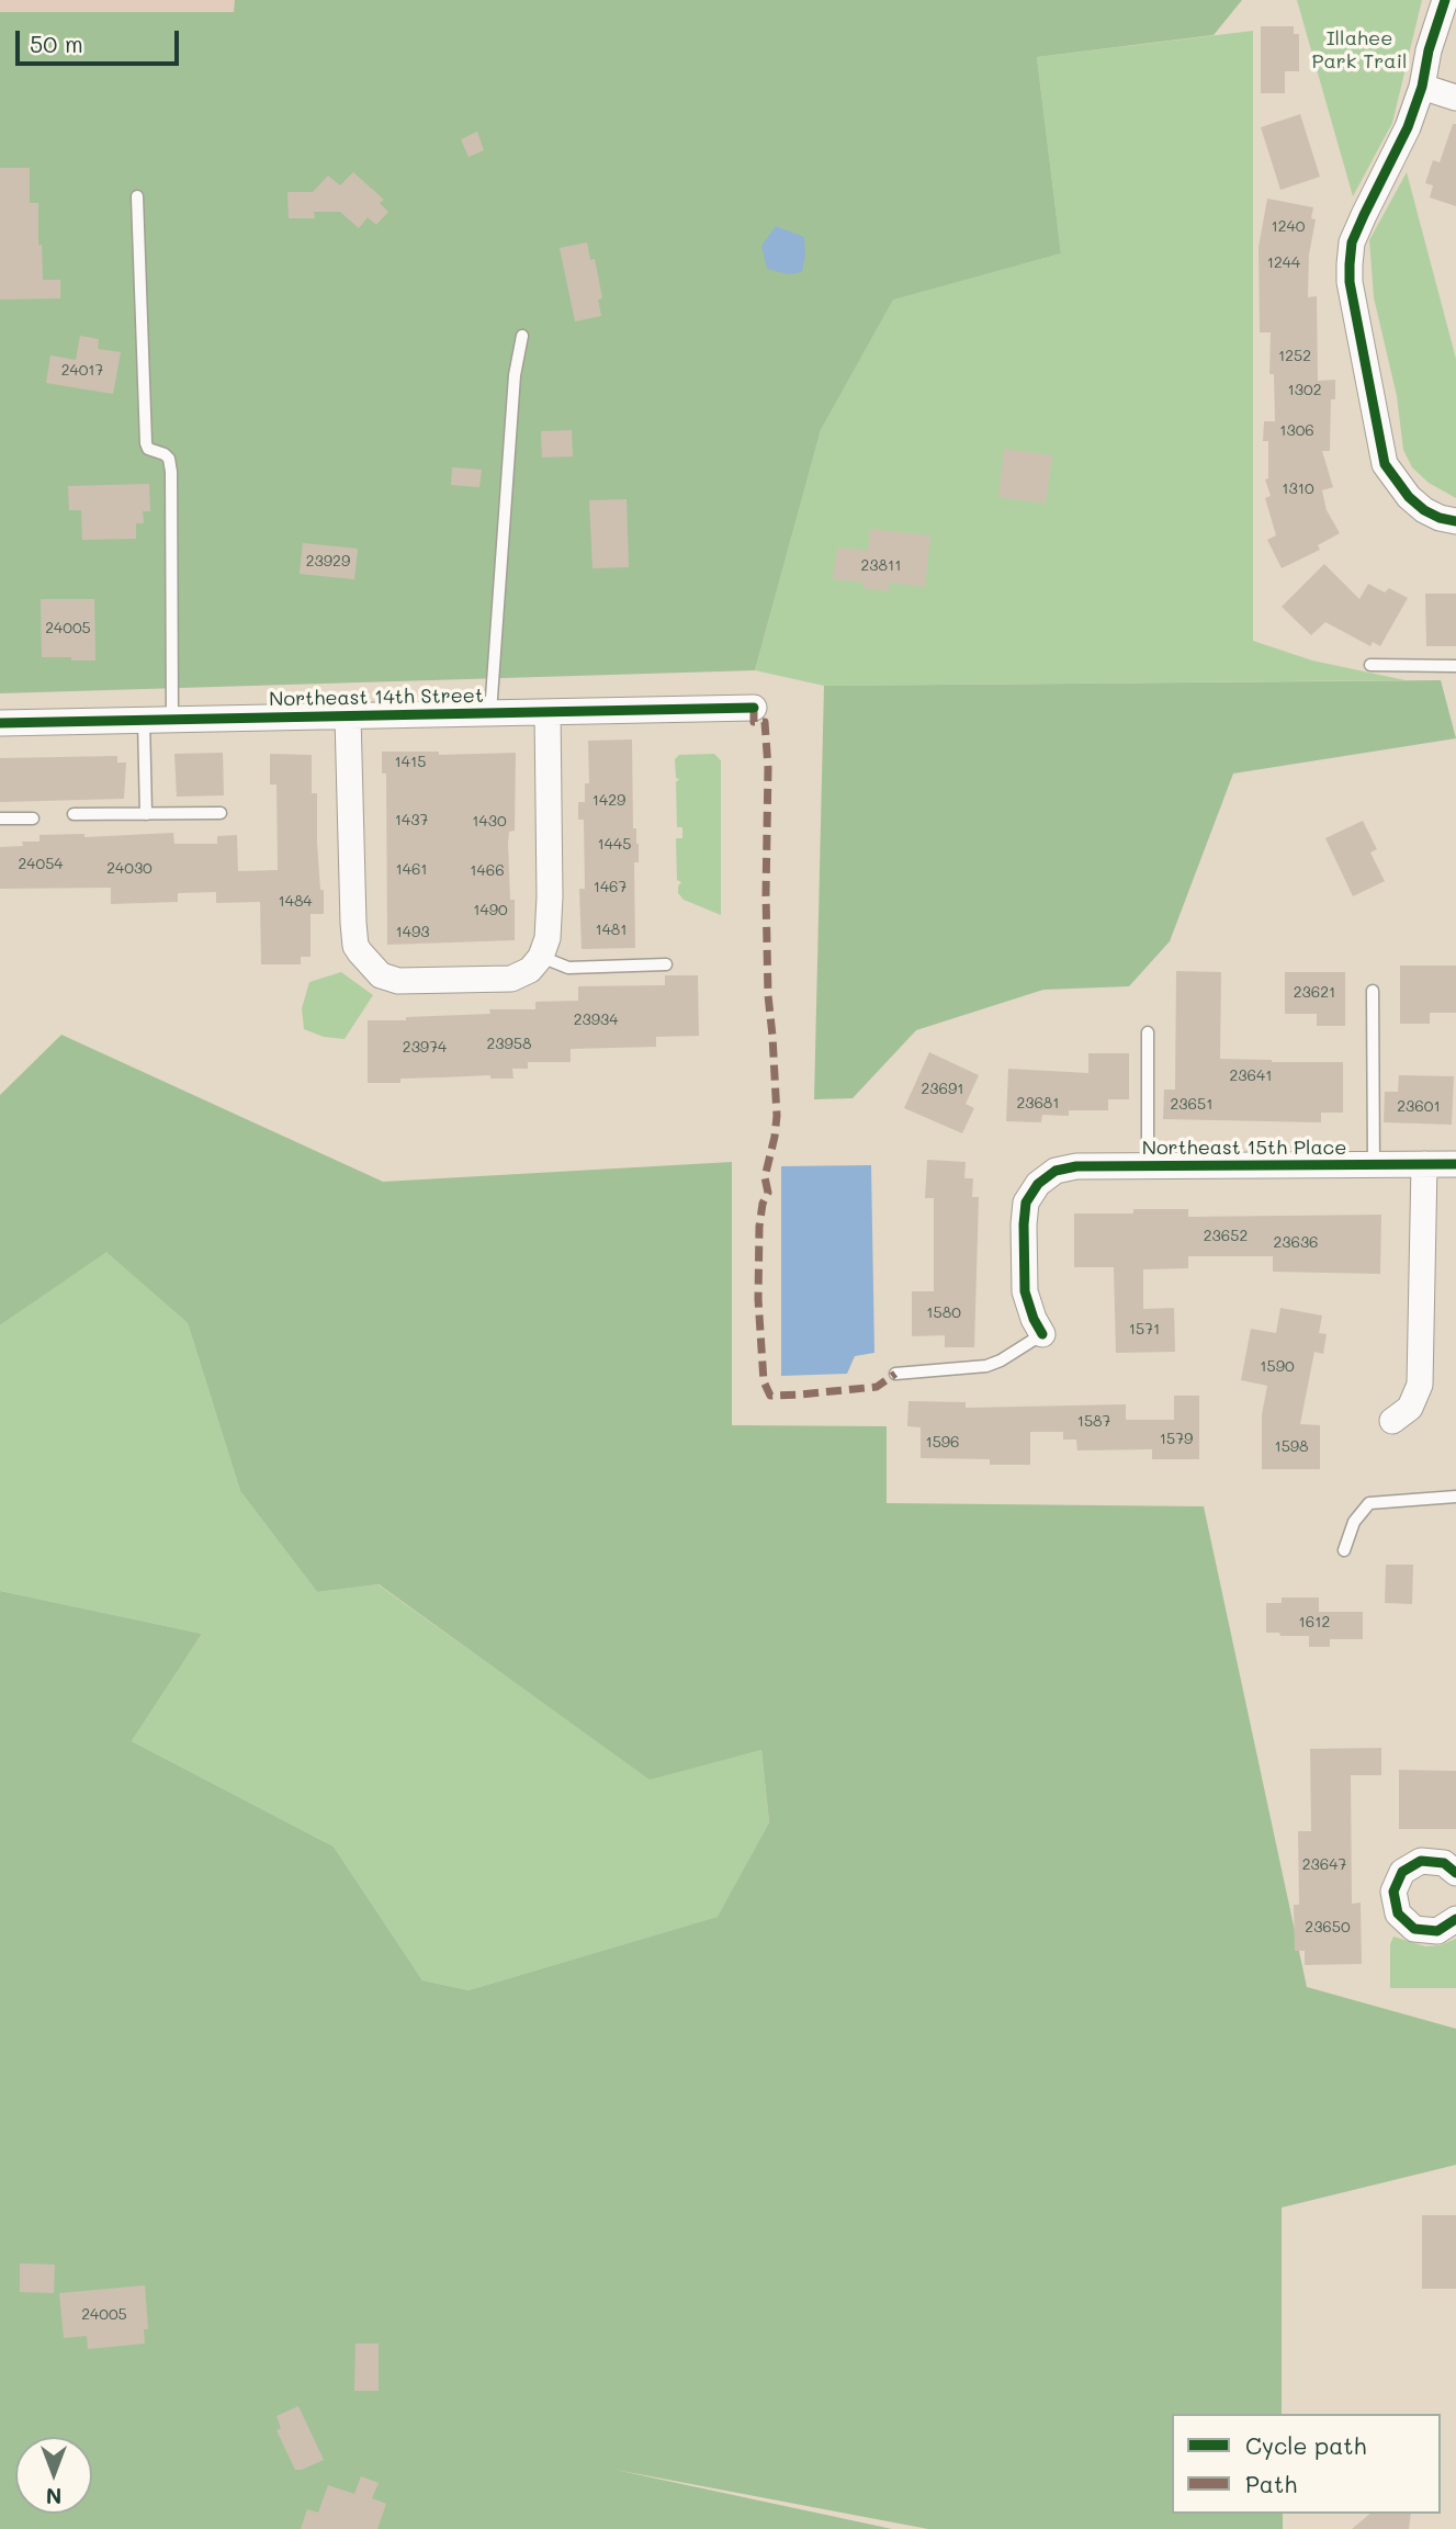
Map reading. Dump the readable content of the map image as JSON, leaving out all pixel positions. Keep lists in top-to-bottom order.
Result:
{
  "streets": {
    "street": ["Northeast 14th Street", "Northeast 15th Place"]
  },
  "parks": ["Illahee Park Trail"],
  "house_numbers": [
    "1240",
    "1244",
    "1252",
    "24017",
    "1302",
    "1306",
    "1310",
    "23929",
    "23811",
    "24005",
    "1415",
    "1429",
    "1437",
    "1430",
    "1445",
    "24054",
    "24030",
    "1461",
    "1466",
    "1467",
    "1484",
    "1490",
    "1481",
    "1493",
    "23621",
    "23934",
    "23958",
    "23974",
    "23641",
    "23691",
    "23681",
    "23651",
    "23601",
    "23652",
    "23636",
    "1580",
    "1571",
    "1590",
    "1587",
    "1579",
    "1596",
    "1598",
    "1612",
    "23647",
    "23650",
    "24005"
  ],
  "legend": ["Cycle path", "Path"],
  "scale_bar": "50 m",
  "north": "bottom"
}
